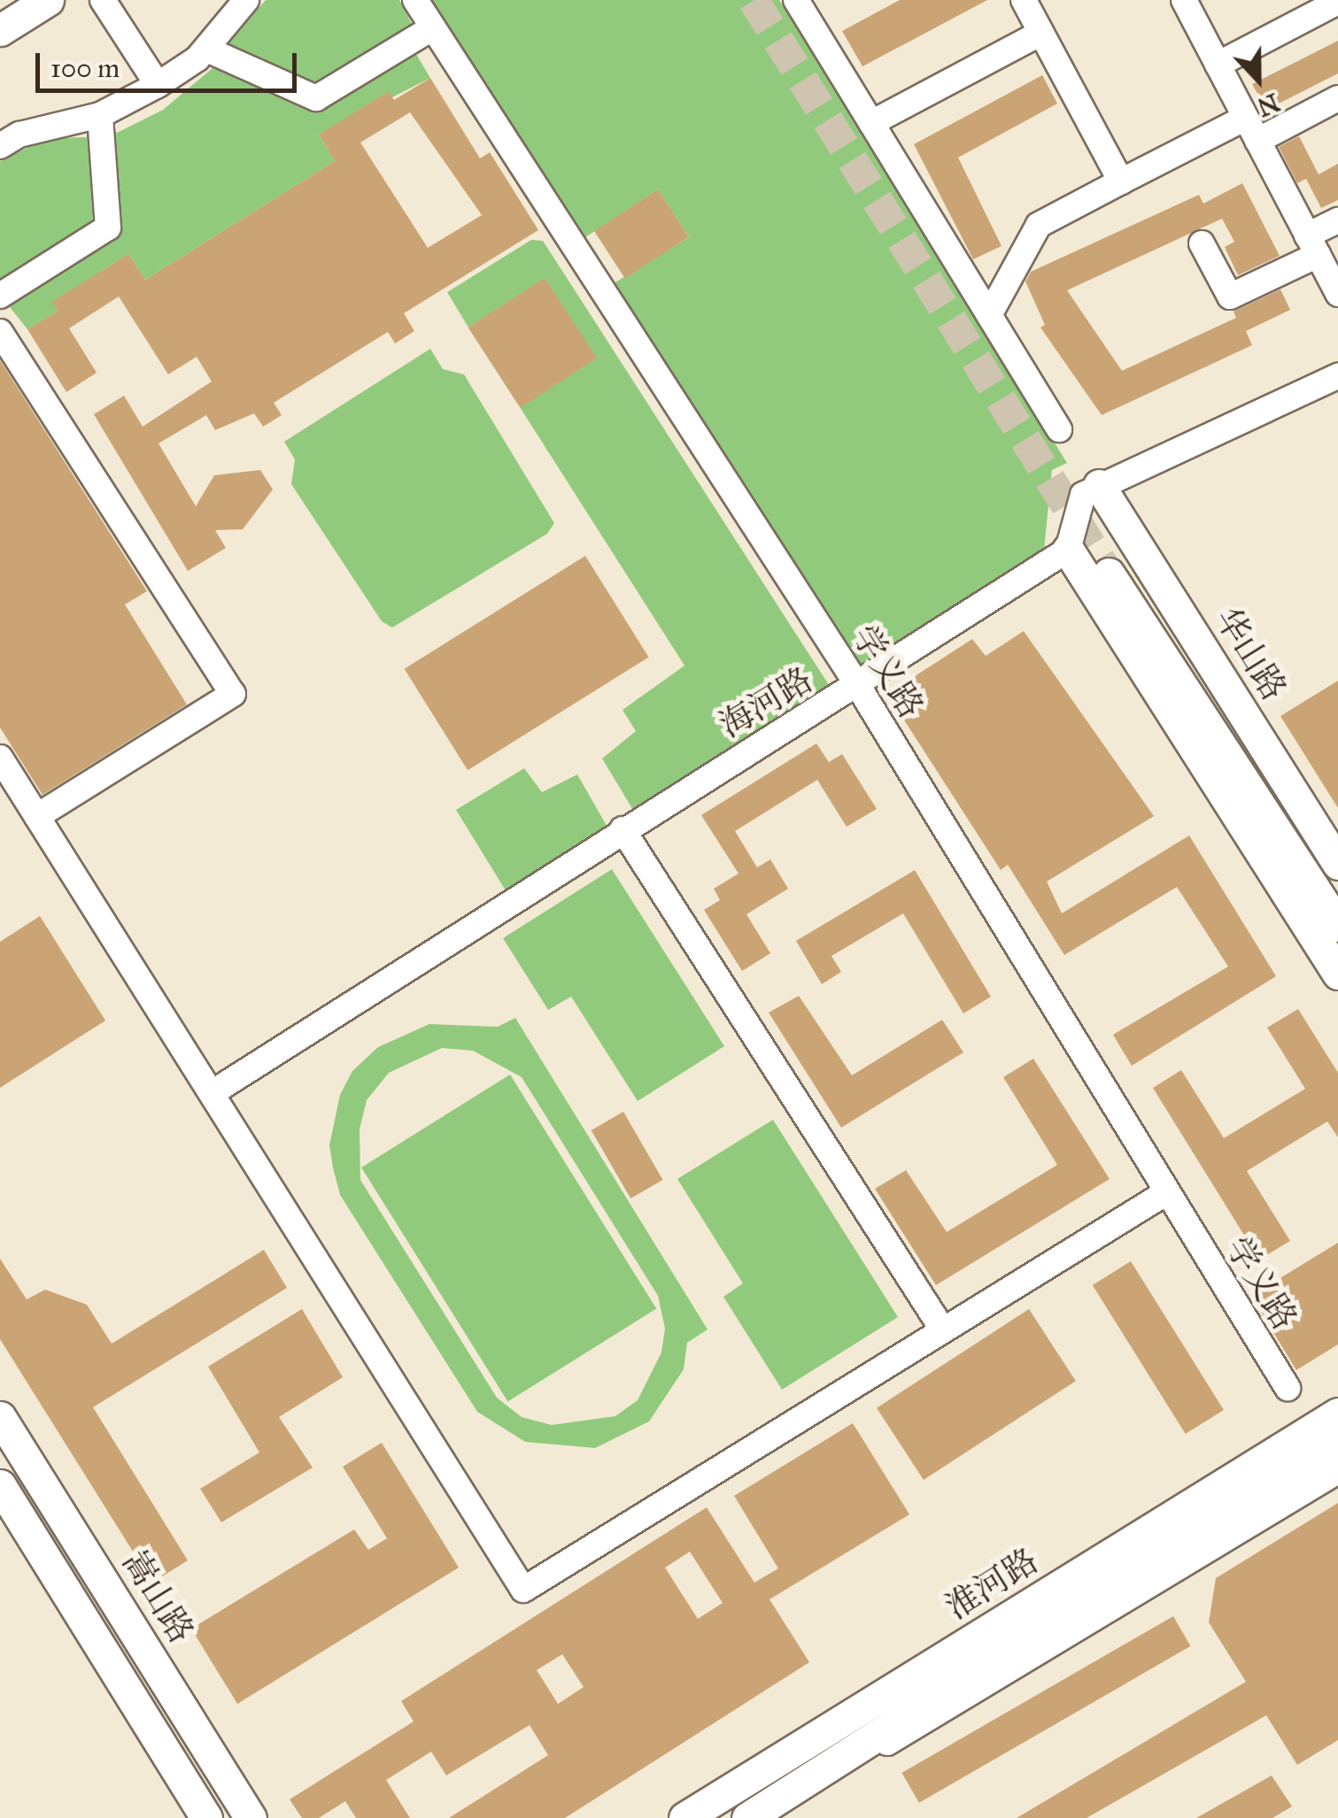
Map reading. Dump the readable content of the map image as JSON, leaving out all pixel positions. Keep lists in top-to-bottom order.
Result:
{
  "streets": {
    "main road": ["华山路", "淮河路", "嵩山路"],
    "street": ["学义路", "海河路"]
  },
  "crossings": [
    ["学义路", "海河路"]
  ],
  "scale_bar": "100 m",
  "north": "bottom"
}
